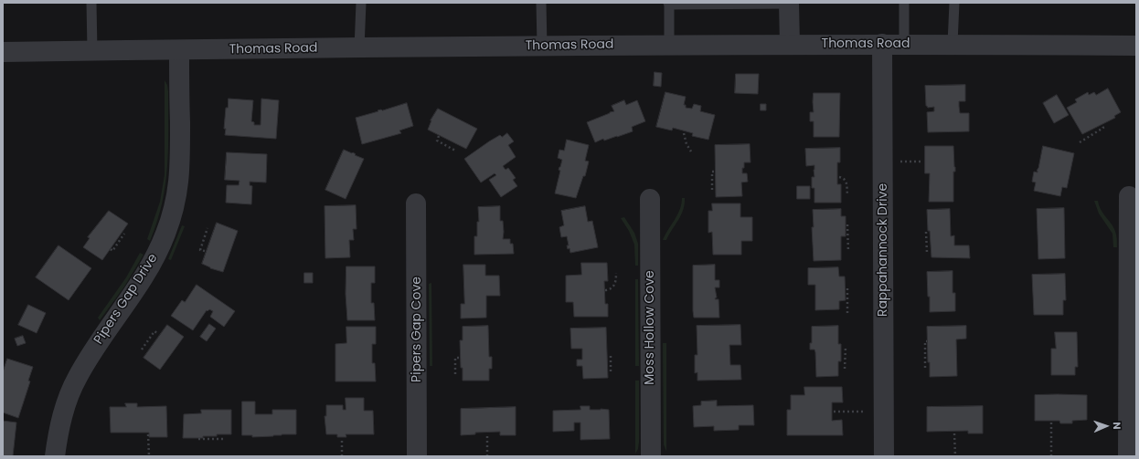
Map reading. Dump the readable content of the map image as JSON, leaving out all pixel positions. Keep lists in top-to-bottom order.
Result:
{
  "streets": {
    "street": [
      "Thomas Road",
      "Rappahannock Drive",
      "Pipers Gap Drive",
      "Moss Hollow Cove",
      "Pipers Gap Cove"
    ]
  },
  "crossings": [
    ["Thomas Road", "Rappahannock Drive"],
    ["Thomas Road", "Pipers Gap Drive"]
  ],
  "north": "right"
}
